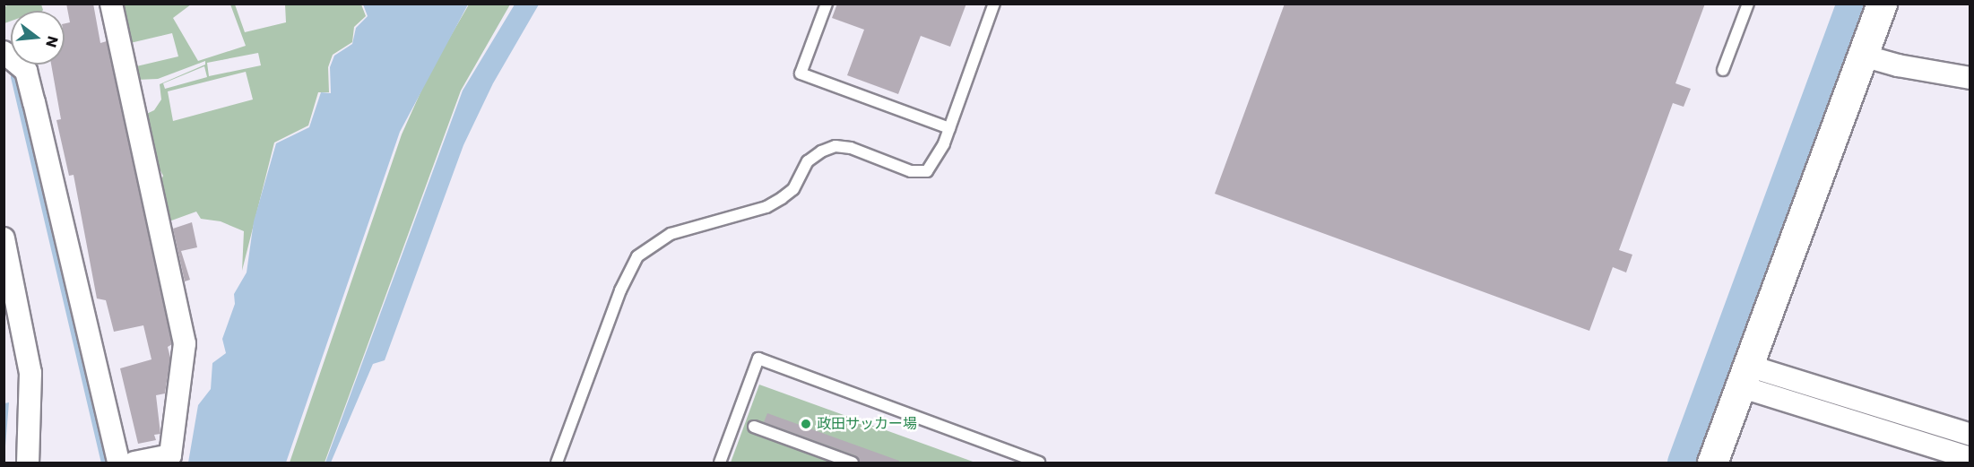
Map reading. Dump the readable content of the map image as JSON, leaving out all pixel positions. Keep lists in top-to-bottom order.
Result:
{
  "places": ["政田サッカー場"],
  "north": "right"
}
